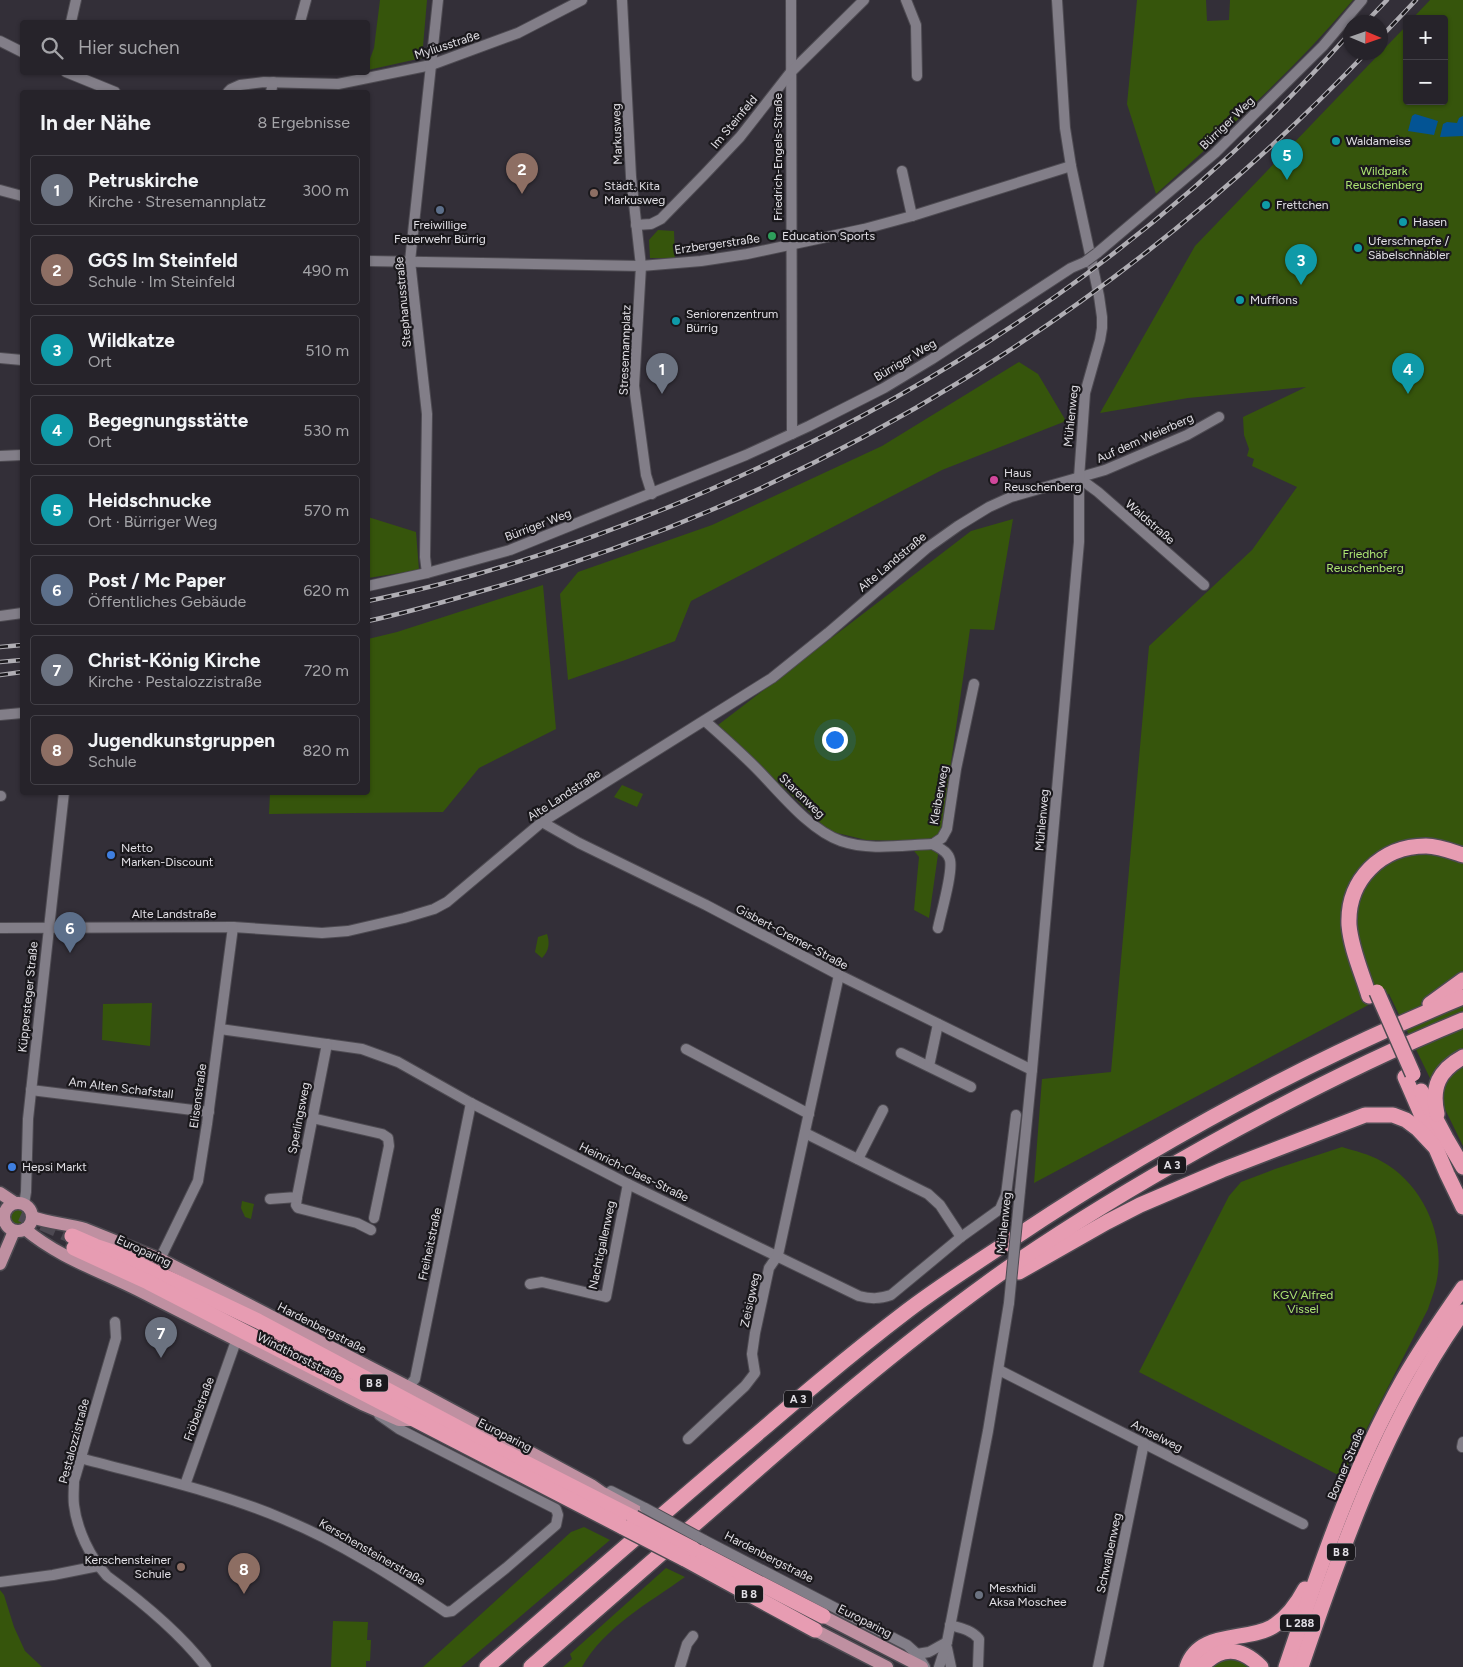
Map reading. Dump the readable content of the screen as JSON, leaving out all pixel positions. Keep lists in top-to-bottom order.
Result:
{
  "streets": {
    "highway": [
      "A 3",
      "Europaring",
      "B 8",
      "Bonner Straße",
      "L 288"
    ],
    "main road": ["Hardenbergstraße", "Windthorststraße"],
    "street": [
      "Myliusstraße",
      "Im Steinfeld",
      "Bürriger Weg",
      "Markusweg",
      "Friedrich-Engels-Straße",
      "Erzbergerstraße",
      "Stephanusstraße",
      "Stresemannplatz",
      "Mühlenweg",
      "Auf dem Weierberg",
      "Waldstraße",
      "Alte Landstraße",
      "Kleiberweg",
      "Starenweg",
      "Gisbert-Cremer-Straße",
      "Küppersteger Straße",
      "Am Alten Schafstall",
      "Elisenstraße",
      "Sperlingsweg",
      "Heinrich-Claes-Straße",
      "Freiheitstraße",
      "Nachtigallenweg",
      "Zeisigweg",
      "Fröbelstraße",
      "Amselweg",
      "Pestalozzistraße",
      "Kerschensteinerstraße",
      "Schwalbenweg"
    ]
  },
  "crossings": [
    ["Myliusstraße", "Stephanusstraße"],
    ["Im Steinfeld", "Markusweg"],
    ["Im Steinfeld", "Friedrich-Engels-Straße"],
    ["Bürriger Weg", "Friedrich-Engels-Straße"],
    ["Bürriger Weg", "Stephanusstraße"],
    ["Bürriger Weg", "Stresemannplatz"],
    ["Markusweg", "Erzbergerstraße"],
    ["Markusweg", "Stresemannplatz"],
    ["Friedrich-Engels-Straße", "Erzbergerstraße"],
    ["Erzbergerstraße", "Stresemannplatz"],
    ["Erzbergerstraße", "Mühlenweg"],
    ["Mühlenweg", "Auf dem Weierberg"],
    ["Mühlenweg", "Waldstraße"],
    ["Mühlenweg", "Alte Landstraße"],
    ["Mühlenweg", "Gisbert-Cremer-Straße"],
    ["Mühlenweg", "Heinrich-Claes-Straße"],
    ["Mühlenweg", "Amselweg"],
    ["Auf dem Weierberg", "Waldstraße"],
    ["Auf dem Weierberg", "Alte Landstraße"],
    ["Waldstraße", "Alte Landstraße"],
    ["Alte Landstraße", "Starenweg"],
    ["Alte Landstraße", "Gisbert-Cremer-Straße"],
    ["Alte Landstraße", "Küppersteger Straße"],
    ["Alte Landstraße", "Elisenstraße"],
    ["Kleiberweg", "Starenweg"],
    ["Gisbert-Cremer-Straße", "Zeisigweg"],
    ["Küppersteger Straße", "Am Alten Schafstall"],
    ["Küppersteger Straße", "Hardenbergstraße"],
    ["Küppersteger Straße", "Windthorststraße"],
    ["Am Alten Schafstall", "Elisenstraße"],
    ["Elisenstraße", "Heinrich-Claes-Straße"],
    ["Elisenstraße", "Hardenbergstraße"],
    ["Sperlingsweg", "Heinrich-Claes-Straße"],
    ["Heinrich-Claes-Straße", "Freiheitstraße"],
    ["Heinrich-Claes-Straße", "Nachtigallenweg"],
    ["Heinrich-Claes-Straße", "Zeisigweg"],
    ["Freiheitstraße", "Hardenbergstraße"],
    ["Europaring", "Hardenbergstraße"],
    ["Hardenbergstraße", "Windthorststraße"],
    ["Windthorststraße", "Fröbelstraße"],
    ["Windthorststraße", "Kerschensteinerstraße"],
    ["B 8", "Bonner Straße"],
    ["Fröbelstraße", "Kerschensteinerstraße"],
    ["Amselweg", "Schwalbenweg"],
    ["Pestalozzistraße", "Kerschensteinerstraße"]
  ],
  "parks": ["Wildpark Reuschenberg", "Friedhof Reuschenberg", "KGV Alfred Vissel"],
  "places": [
    "Waldameise",
    "Städt. Kita Markusweg",
    "Frettchen",
    "Freiwillige Feuerwehr Bürrig",
    "Hasen",
    "Education Sports",
    "Uferschnepfe / Säbelschnäbler",
    "Mufflons",
    "Seniorenzentrum Bürrig",
    "Haus Reuschenberg",
    "Netto Marken-Discount",
    "Hepsi Markt",
    "Kerschensteiner Schule",
    "Mesxhidi Aksa Moschee"
  ],
  "north": "right",
  "page": {
    "map_buttons": ["+", "−"],
    "search": "Hier suchen",
    "heading": ["In der Nähe", "8 Ergebnisse"],
    "pins": [
      "5",
      "2",
      "3",
      "1",
      "4",
      "6",
      "7",
      "8"
    ],
    "list": [
      {
        "mark": "1",
        "name": "Petruskirche",
        "note": "Kirche · Stresemannplatz",
        "value": "300 m"
      },
      {
        "mark": "2",
        "name": "GGS Im Steinfeld",
        "note": "Schule · Im Steinfeld",
        "value": "490 m"
      },
      {
        "mark": "3",
        "name": "Wildkatze",
        "note": "Ort",
        "value": "510 m"
      },
      {
        "mark": "4",
        "name": "Begegnungsstätte",
        "note": "Ort",
        "value": "530 m"
      },
      {
        "mark": "5",
        "name": "Heidschnucke",
        "note": "Ort · Bürriger Weg",
        "value": "570 m"
      },
      {
        "mark": "6",
        "name": "Post / Mc Paper",
        "note": "Öffentliches Gebäude",
        "value": "620 m"
      },
      {
        "mark": "7",
        "name": "Christ-König Kirche",
        "note": "Kirche · Pestalozzistraße",
        "value": "720 m"
      },
      {
        "mark": "8",
        "name": "Jugendkunstgruppen",
        "note": "Schule",
        "value": "820 m"
      }
    ]
  }
}
